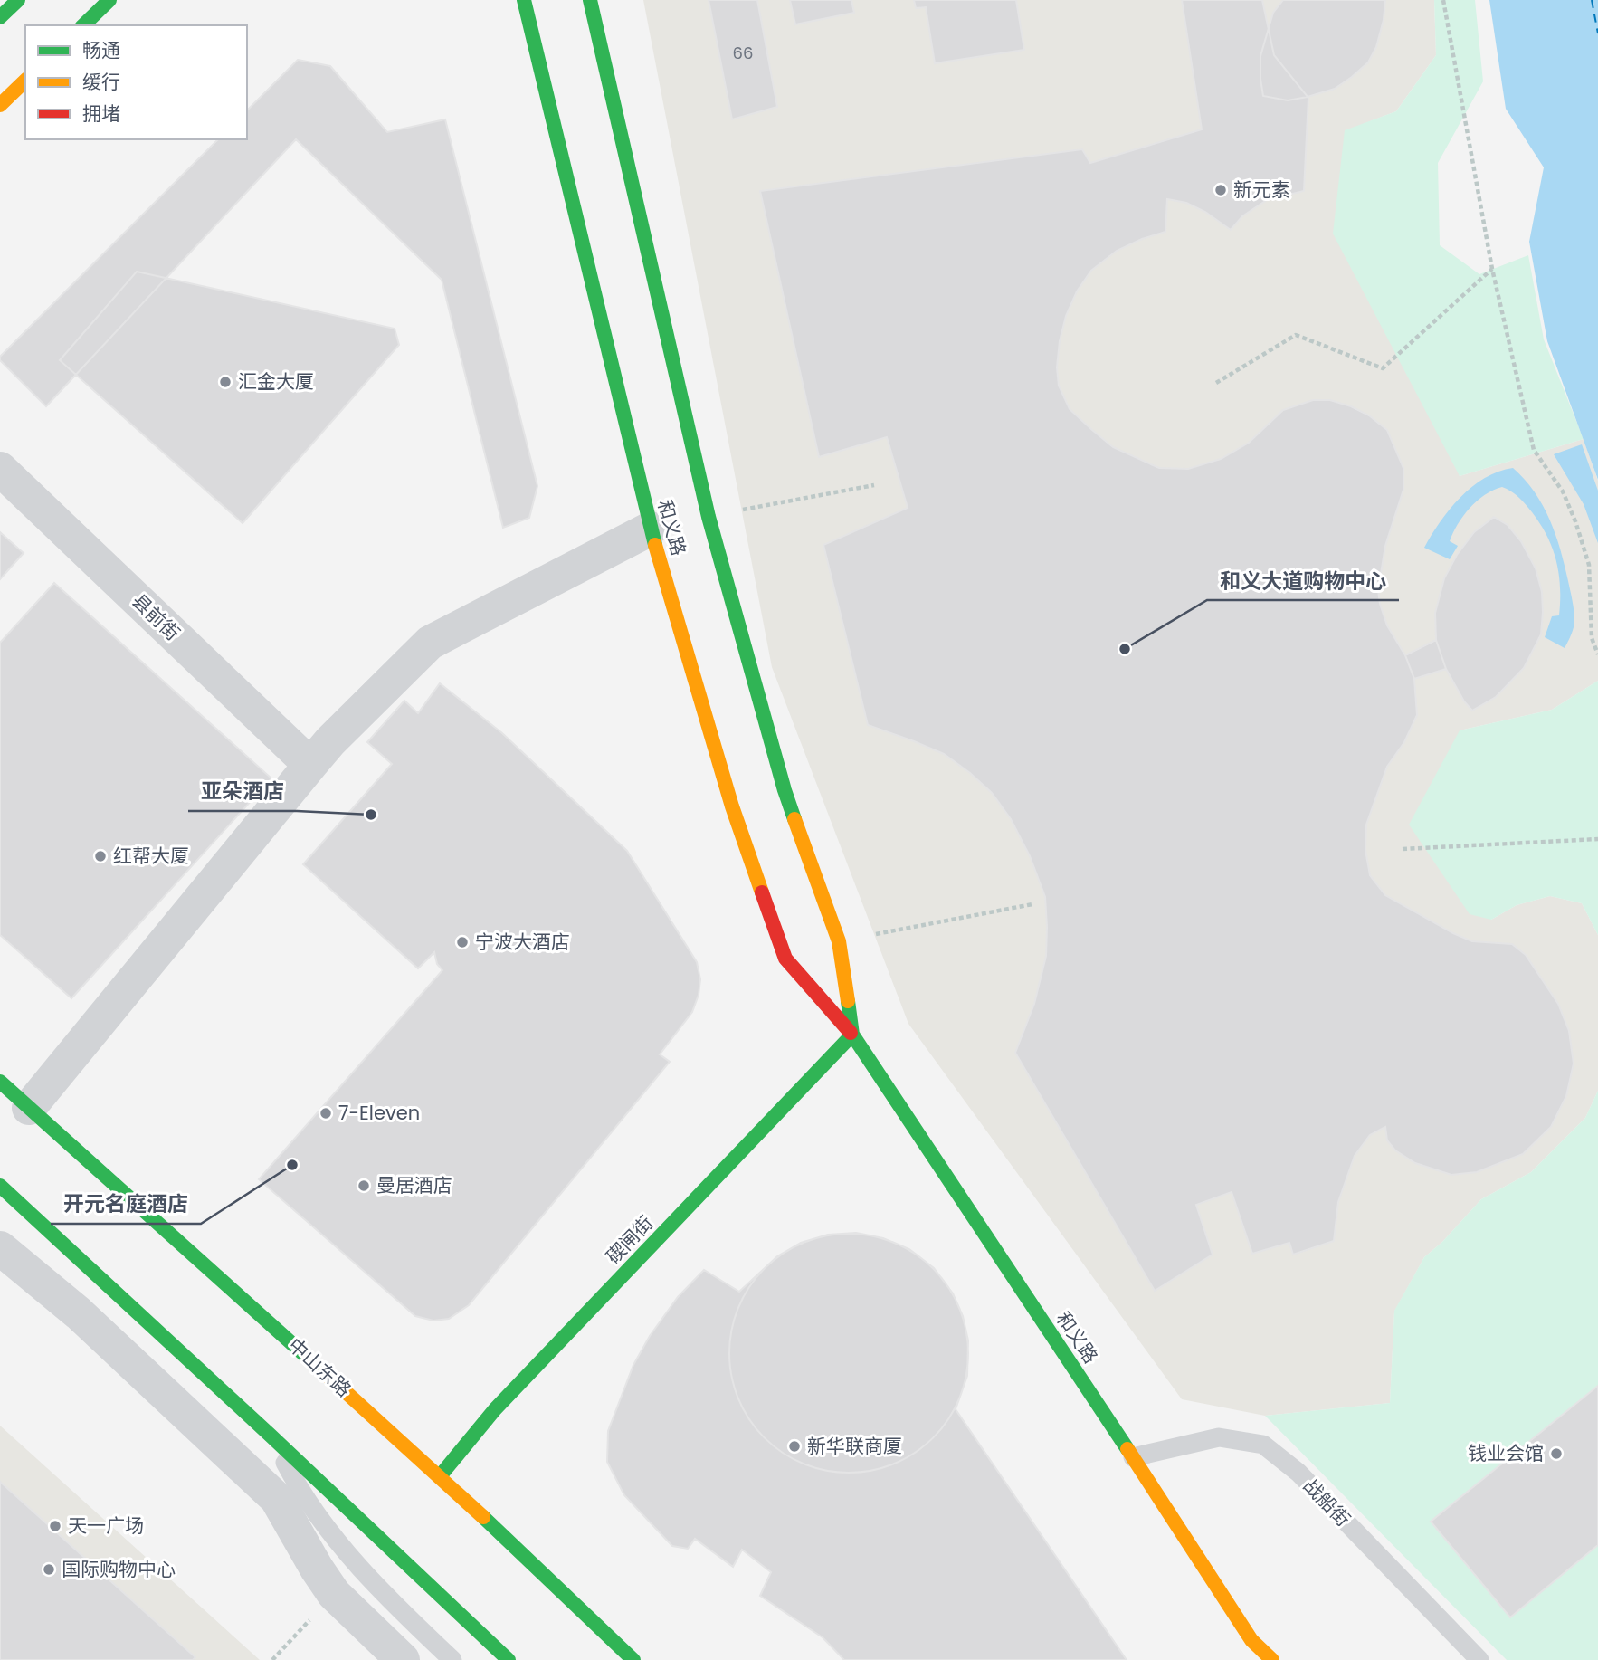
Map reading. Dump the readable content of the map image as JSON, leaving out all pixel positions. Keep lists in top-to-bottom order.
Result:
{
  "streets": {
    "main road": ["和义路", "碶闸街", "中山东路"],
    "street": ["县前街"],
    "lane": ["战船街"]
  },
  "crossings": [
    ["和义路", "碶闸街"],
    ["和义路", "战船街"],
    ["碶闸街", "中山东路"]
  ],
  "places": [
    "新元素",
    "汇金大厦",
    "和义大道购物中心",
    "亚朵酒店",
    "红帮大厦",
    "宁波大酒店",
    "7-Eleven",
    "开元名庭酒店",
    "曼居酒店",
    "新华联商厦",
    "钱业会馆",
    "天一广场",
    "国际购物中心"
  ],
  "house_numbers": ["66"],
  "legend": ["畅通", "缓行", "拥堵"]
}
